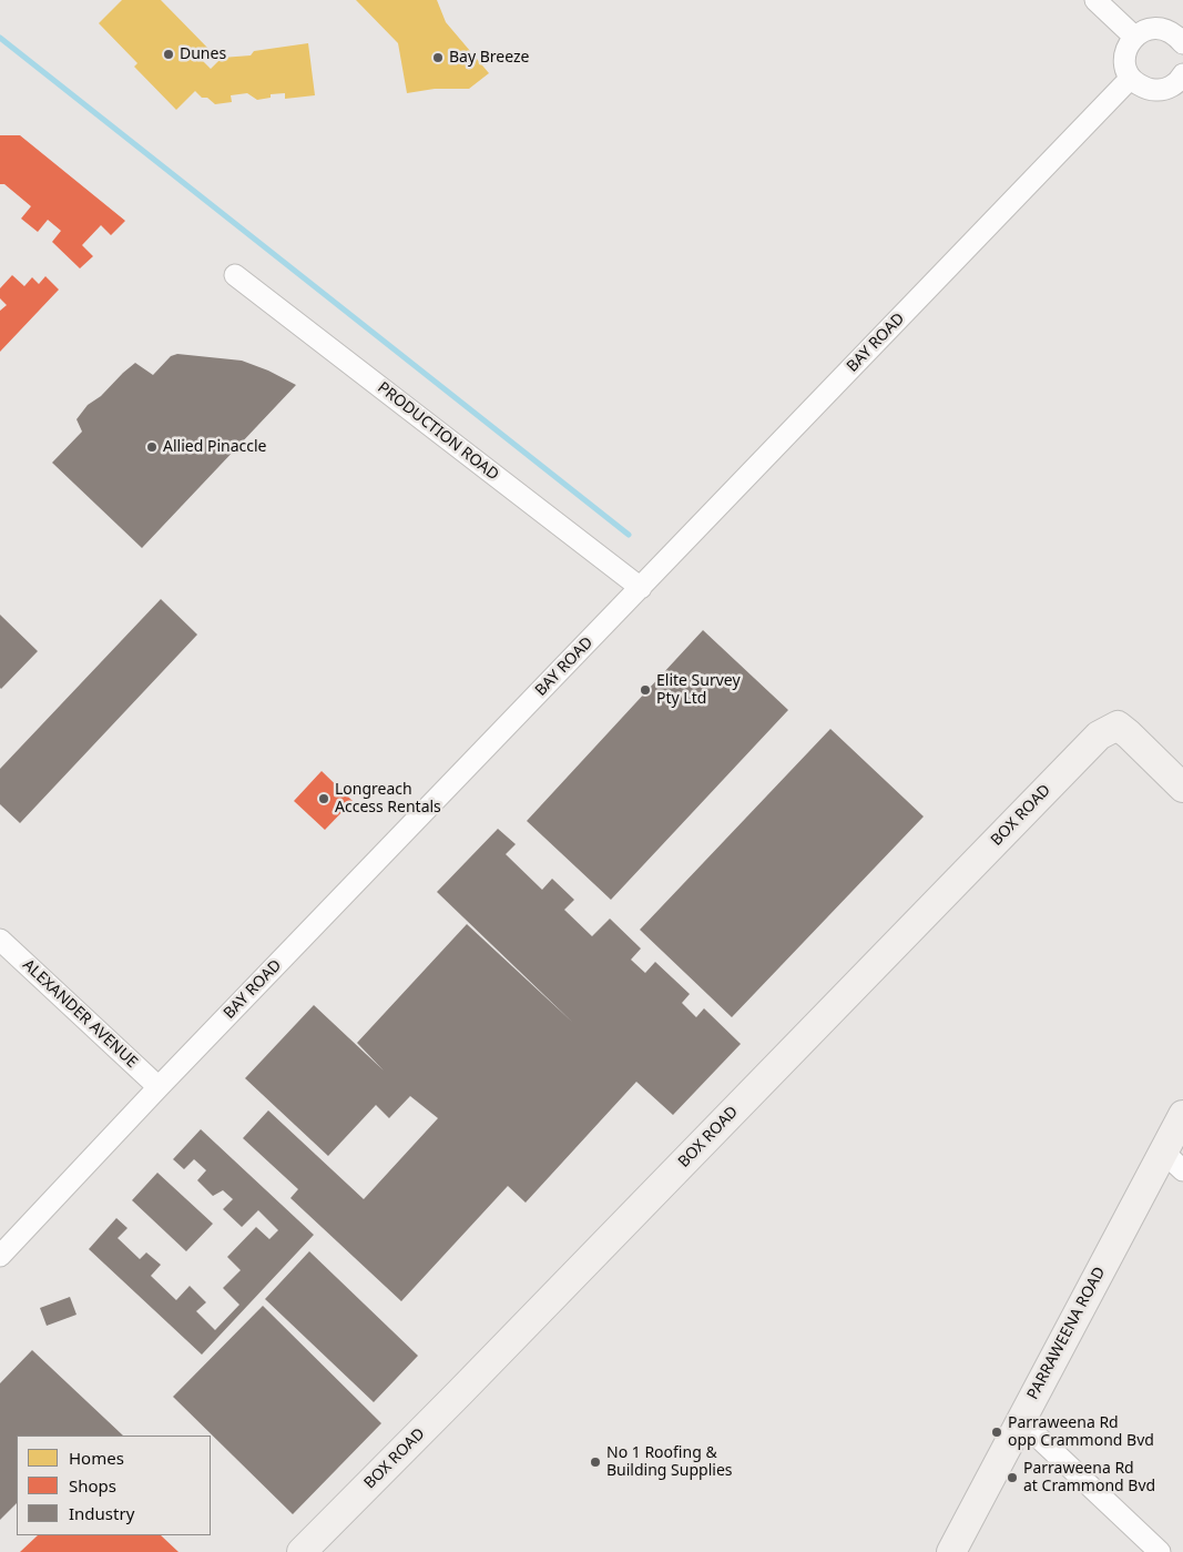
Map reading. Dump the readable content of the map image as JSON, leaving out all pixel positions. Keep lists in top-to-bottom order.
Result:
{
  "streets": {
    "street": [
      "BAY ROAD",
      "PRODUCTION ROAD",
      "BOX ROAD",
      "ALEXANDER AVENUE",
      "PARRAWEENA ROAD"
    ]
  },
  "crossings": [
    ["BAY ROAD", "PRODUCTION ROAD"],
    ["BAY ROAD", "ALEXANDER AVENUE"]
  ],
  "places": [
    "Dunes",
    "Bay Breeze",
    "Allied Pinaccle",
    "Elite Survey Pty Ltd",
    "Longreach Access Rentals",
    "Parraweena Rd opp Crammond Bvd",
    "No 1 Roofing & Building Supplies",
    "Parraweena Rd at Crammond Bvd"
  ],
  "legend": ["Homes", "Shops", "Industry"]
}
